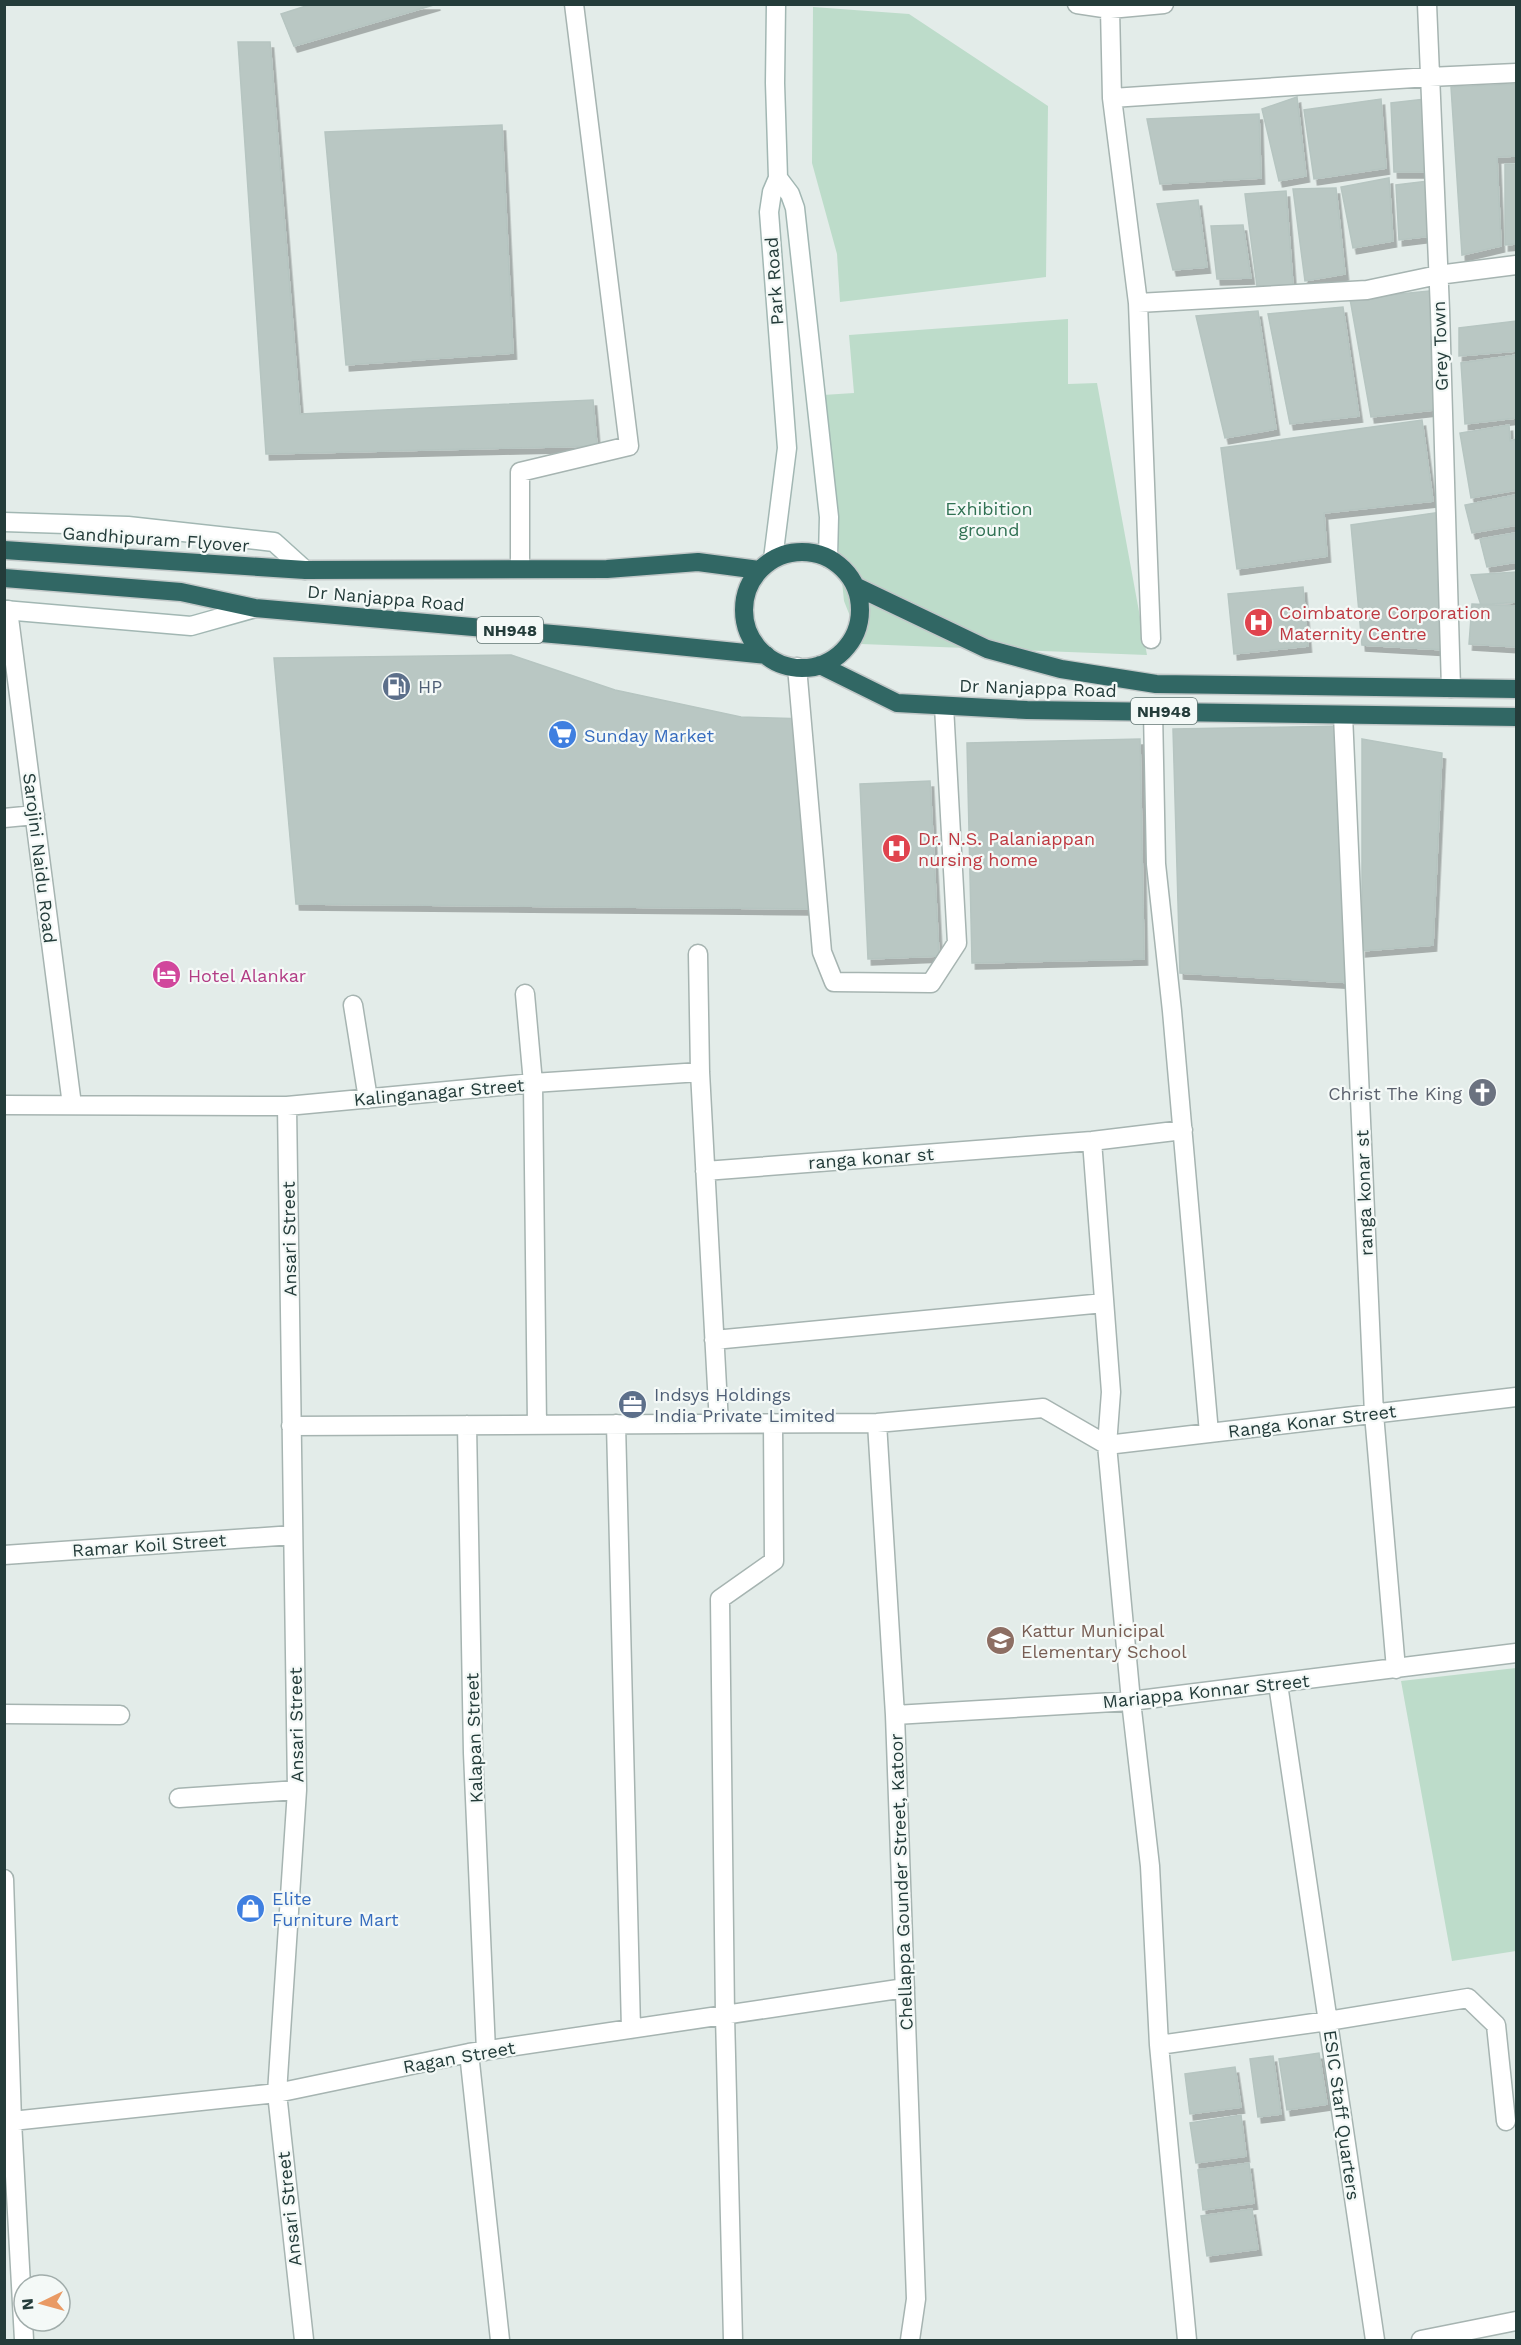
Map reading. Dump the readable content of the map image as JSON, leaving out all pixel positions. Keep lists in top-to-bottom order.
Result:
{
  "streets": {
    "highway": ["Gandhipuram Flyover", "Dr Nanjappa Road", "NH948"],
    "street": [
      "Park Road",
      "Grey Town",
      "Sarojini Naidu Road",
      "Kalinganagar Street",
      "ranga konar st",
      "Ansari Street",
      "Ranga Konar Street",
      "Ramar Koil Street",
      "Mariappa Konnar Street",
      "Kalapan Street",
      "Chellappa Gounder Street, Katoor",
      "Ragan Street",
      "ESIC Staff Quarters"
    ]
  },
  "crossings": [
    ["Park Road", "Dr Nanjappa Road"],
    ["Park Road", "NH948"],
    ["Grey Town", "Dr Nanjappa Road"],
    ["Gandhipuram Flyover", "Dr Nanjappa Road"],
    ["Dr Nanjappa Road", "NH948"],
    ["Dr Nanjappa Road", "Sarojini Naidu Road"],
    ["Dr Nanjappa Road", "ranga konar st"],
    ["Sarojini Naidu Road", "Kalinganagar Street"],
    ["Kalinganagar Street", "Ansari Street"],
    ["ranga konar st", "Ranga Konar Street"],
    ["ranga konar st", "Mariappa Konnar Street"],
    ["Ansari Street", "Ramar Koil Street"],
    ["Ansari Street", "Ragan Street"],
    ["Mariappa Konnar Street", "Chellappa Gounder Street, Katoor"],
    ["Kalapan Street", "Ragan Street"],
    ["Chellappa Gounder Street, Katoor", "Ragan Street"]
  ],
  "parks": ["Exhibition ground"],
  "places": {
    "hospital": ["Coimbatore Corporation Maternity Centre", "Dr. N.S. Palaniappan nursing home"],
    "fuel station": ["HP"],
    "supermarket": ["Sunday Market"],
    "hotel": ["Hotel Alankar"],
    "church": ["Christ The King"],
    "office": ["Indsys Holdings India Private Limited"],
    "school or university": ["Kattur Municipal Elementary School"],
    "shop": ["Elite Furniture Mart"]
  },
  "north": "left"
}
